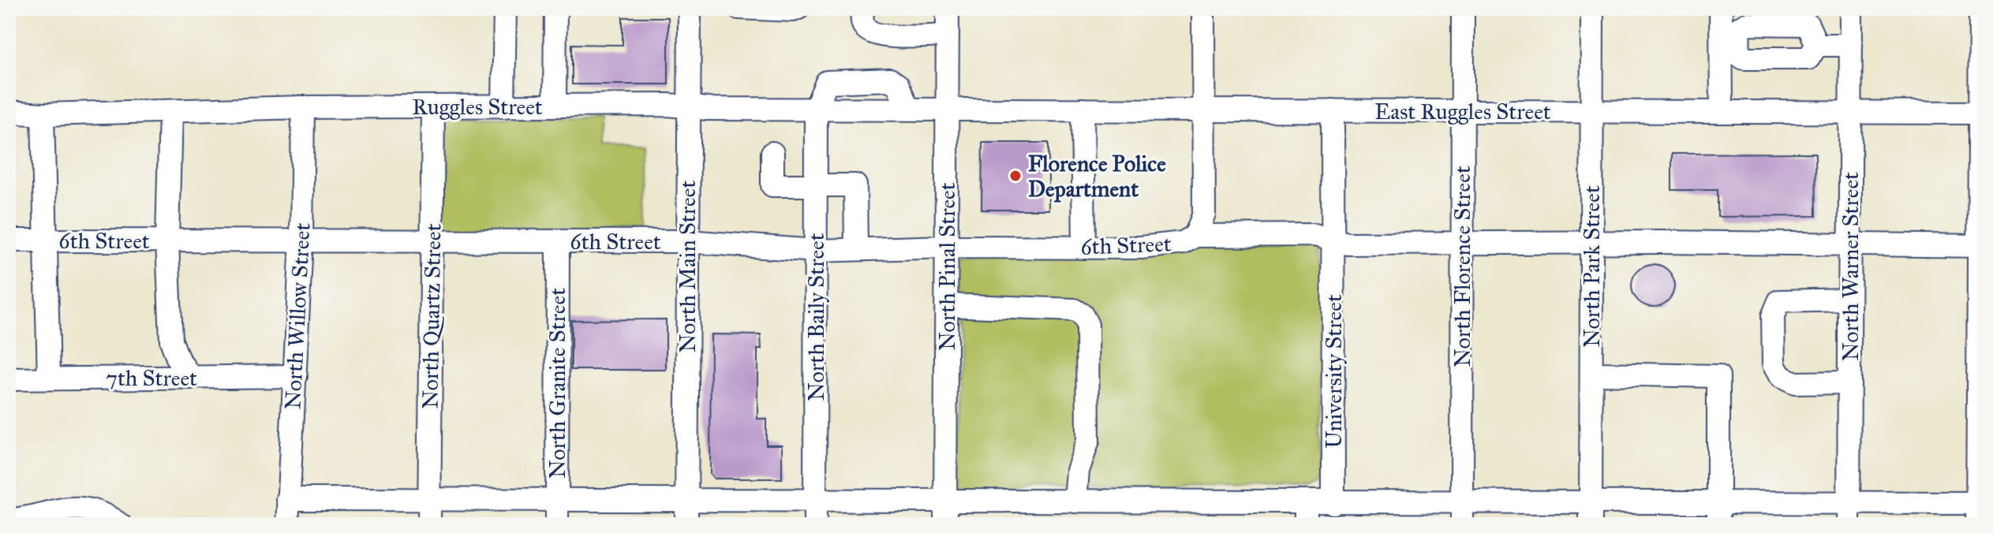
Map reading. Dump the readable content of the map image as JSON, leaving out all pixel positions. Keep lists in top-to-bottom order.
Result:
{
  "streets": {
    "street": [
      "Ruggles Street",
      "East Ruggles Street",
      "6th Street",
      "North Main Street",
      "North Pinal Street",
      "North Florence Street",
      "North Park Street",
      "North Warner Street",
      "North Willow Street",
      "North Quartz Street",
      "North Baily Street",
      "University Street",
      "7th Street",
      "North Granite Street"
    ]
  },
  "crossings": [
    ["Ruggles Street", "East Ruggles Street"],
    ["Ruggles Street", "North Main Street"],
    ["Ruggles Street", "North Pinal Street"],
    ["Ruggles Street", "North Willow Street"],
    ["Ruggles Street", "North Quartz Street"],
    ["Ruggles Street", "North Baily Street"],
    ["East Ruggles Street", "North Pinal Street"],
    ["East Ruggles Street", "North Florence Street"],
    ["East Ruggles Street", "North Park Street"],
    ["East Ruggles Street", "North Warner Street"],
    ["East Ruggles Street", "University Street"],
    ["6th Street", "North Main Street"],
    ["6th Street", "North Pinal Street"],
    ["6th Street", "North Florence Street"],
    ["6th Street", "North Park Street"],
    ["6th Street", "North Warner Street"],
    ["6th Street", "North Willow Street"],
    ["6th Street", "North Quartz Street"],
    ["6th Street", "North Baily Street"],
    ["6th Street", "University Street"],
    ["6th Street", "North Granite Street"],
    ["North Willow Street", "7th Street"]
  ],
  "places": ["Florence Police Department"]
}
